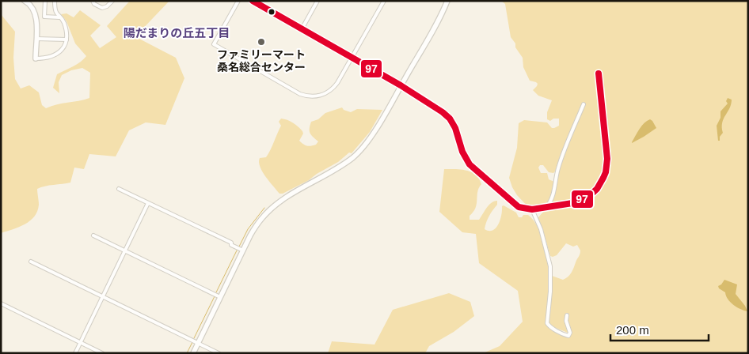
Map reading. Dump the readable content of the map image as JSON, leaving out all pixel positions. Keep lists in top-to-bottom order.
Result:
{
  "districts": ["陽だまりの丘五丁目"],
  "places": ["ファミリーマート 桑名総合センター"],
  "lines": ["transit line 97"],
  "scale_bar": "200 m"
}
